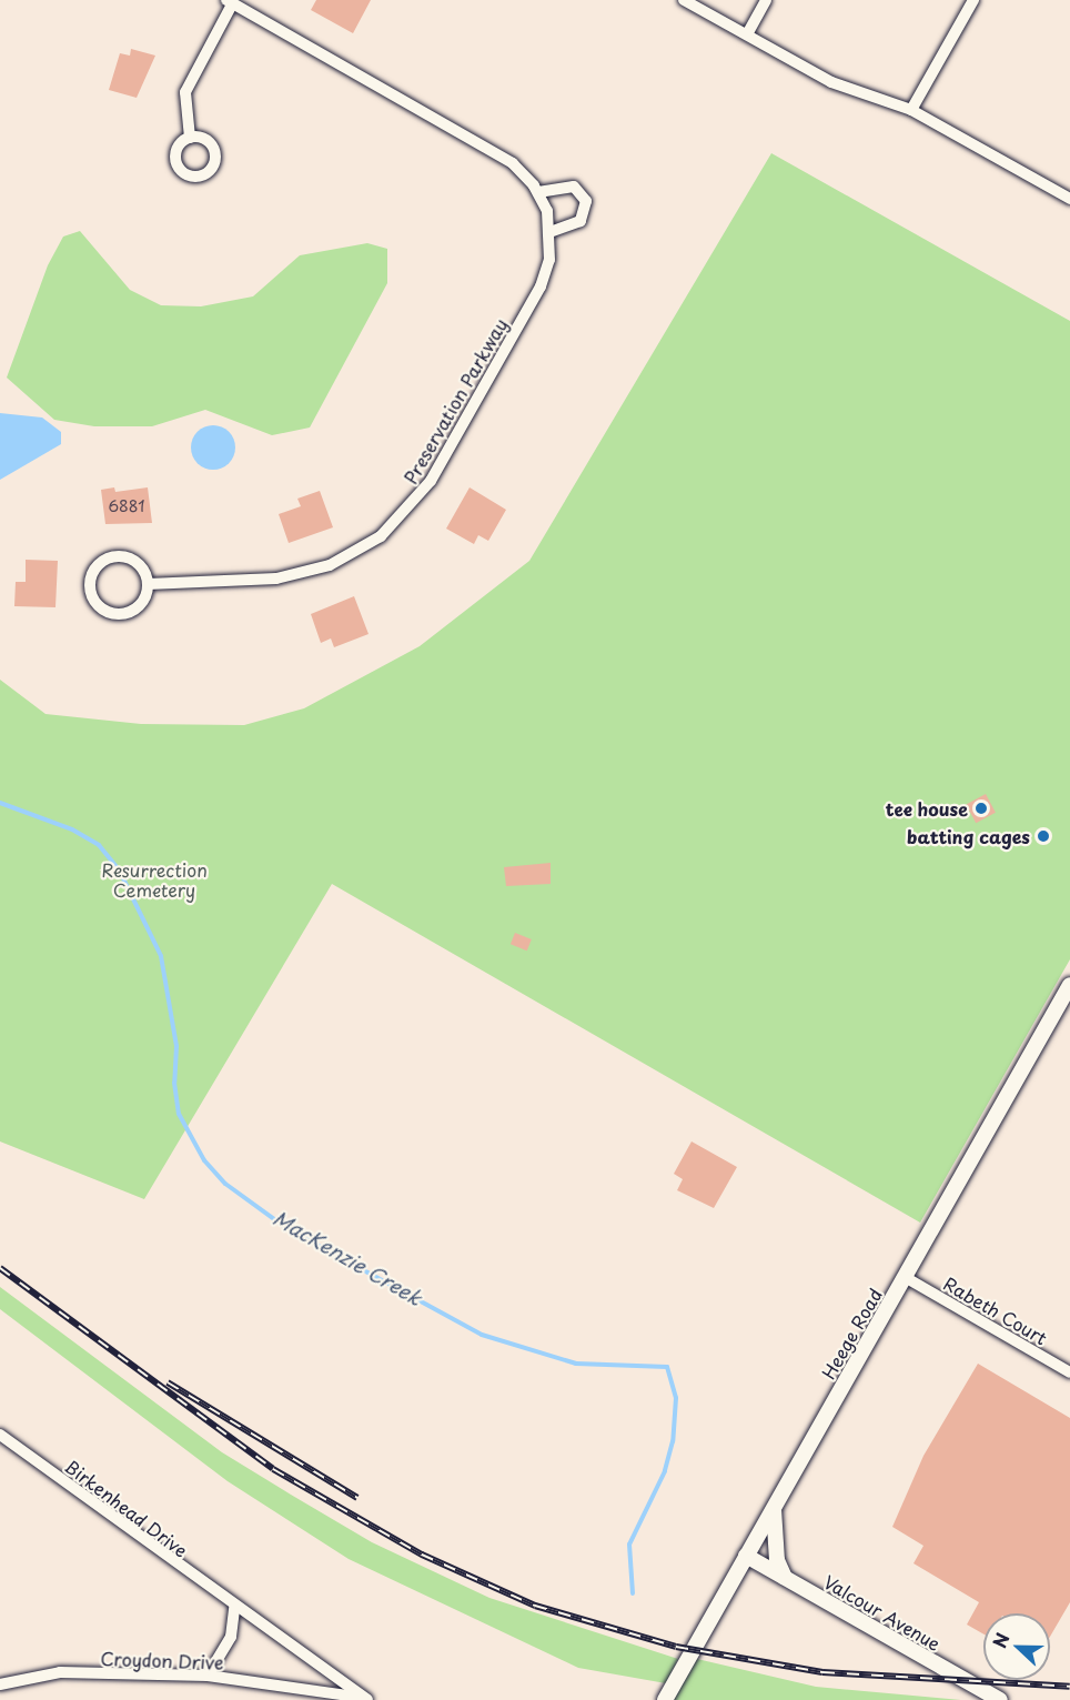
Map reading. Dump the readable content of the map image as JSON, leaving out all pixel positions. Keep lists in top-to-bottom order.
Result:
{
  "streets": {
    "street": [
      "Preservation Parkway",
      "Rabeth Court",
      "Heege Road",
      "Birkenhead Drive",
      "Valcour Avenue",
      "Croydon Drive"
    ]
  },
  "crossings": [
    ["Rabeth Court", "Heege Road"],
    ["Heege Road", "Valcour Avenue"],
    ["Birkenhead Drive", "Croydon Drive"]
  ],
  "water": ["MacKenzie Creek"],
  "parks": ["Resurrection Cemetery"],
  "places": ["tee house", "batting cages"],
  "house_numbers": ["6881"],
  "north": "left"
}
